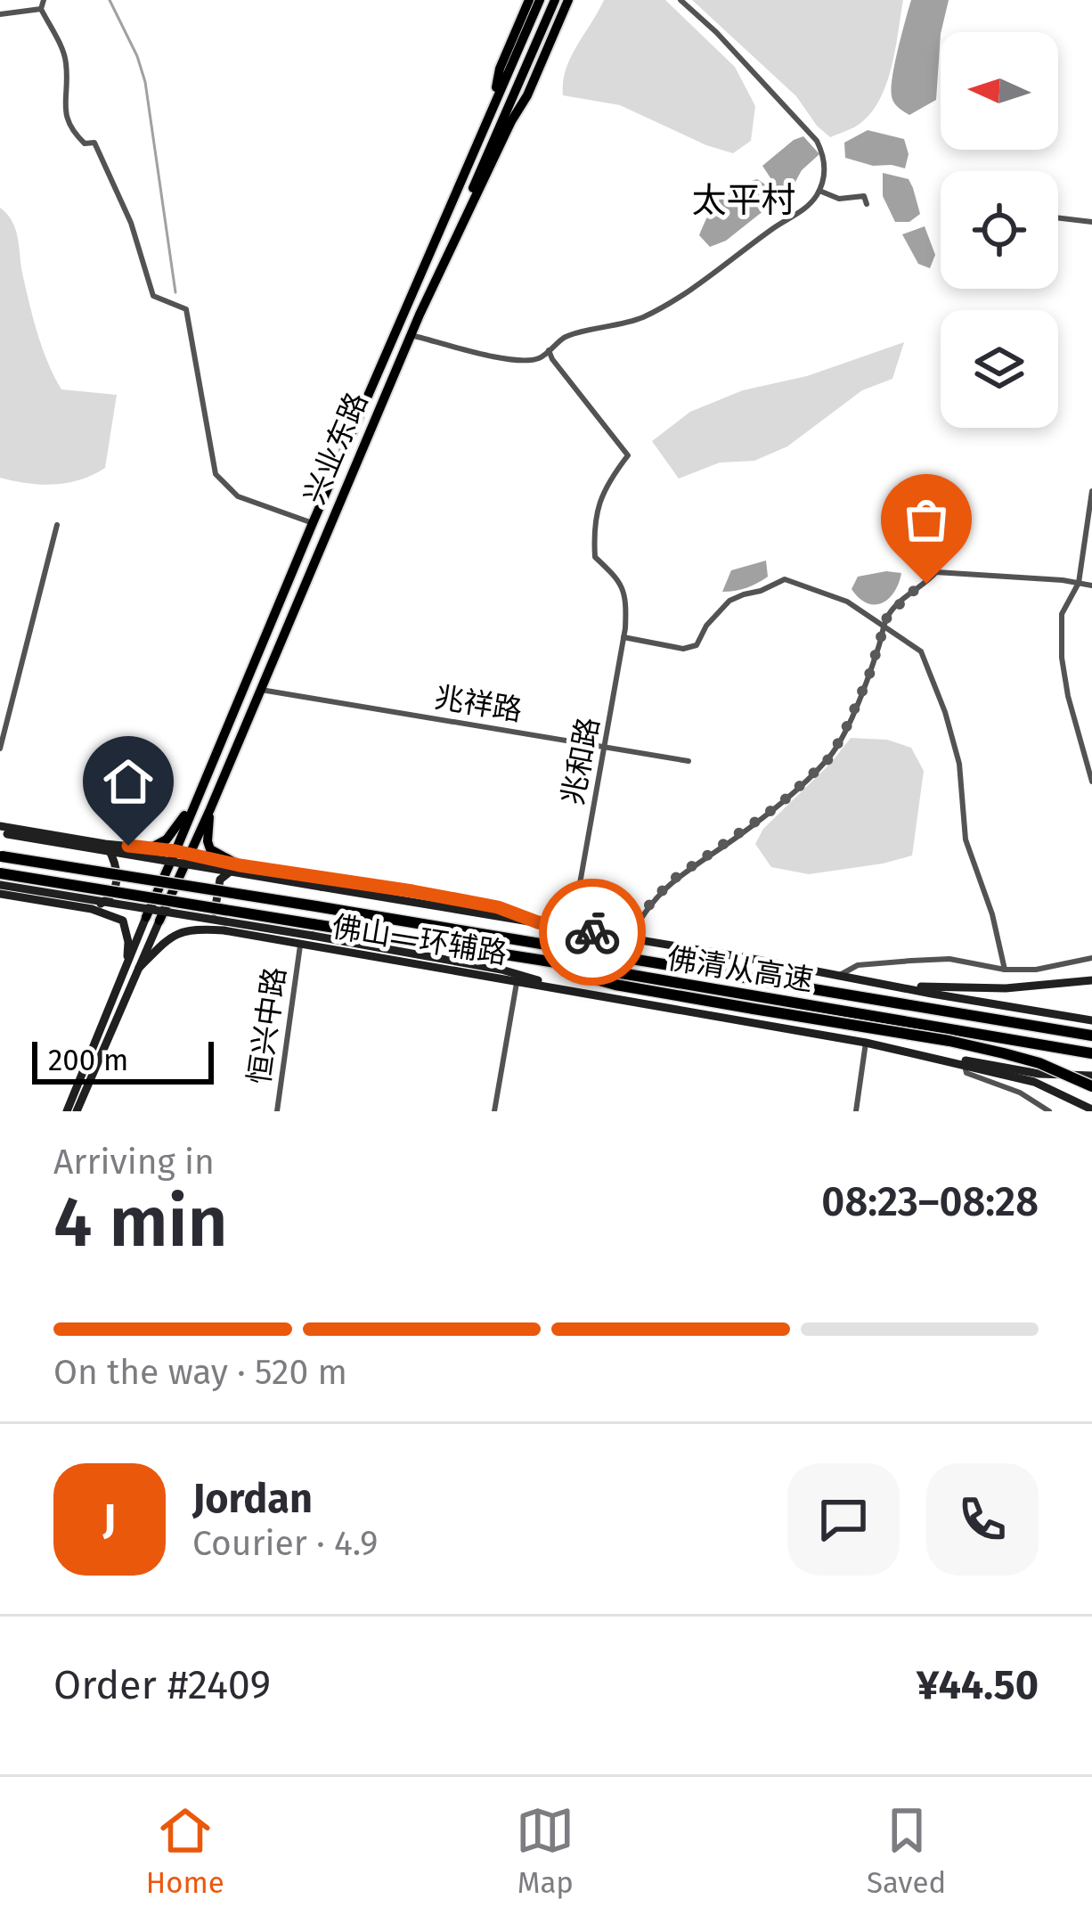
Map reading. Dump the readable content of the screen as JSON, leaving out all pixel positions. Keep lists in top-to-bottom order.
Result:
{
  "streets": {
    "highway": ["佛清从高速"],
    "main road": ["兴业东路", "佛山一环辅路"],
    "street": ["兆祥路", "兆和路", "恒兴中路"]
  },
  "crossings": [
    ["兴业东路", "兆祥路"],
    ["兴业东路", "佛山一环辅路"],
    ["兆祥路", "兆和路"],
    ["兆和路", "佛山一环辅路"],
    ["佛山一环辅路", "恒兴中路"]
  ],
  "districts": ["太平村"],
  "scale_bar": "200 m",
  "north": "left",
  "page": {
    "scale": "200 m",
    "heading": ["4 min", "Arriving in", "08:23–08:28"],
    "panel": [
      "Jordan",
      "Courier · 4.9",
      "Order #2409",
      "¥44.50"
    ],
    "bar": "On the way · 520 m",
    "round": "J",
    "tabs": ["Home", "Map", "Saved"]
  }
}
